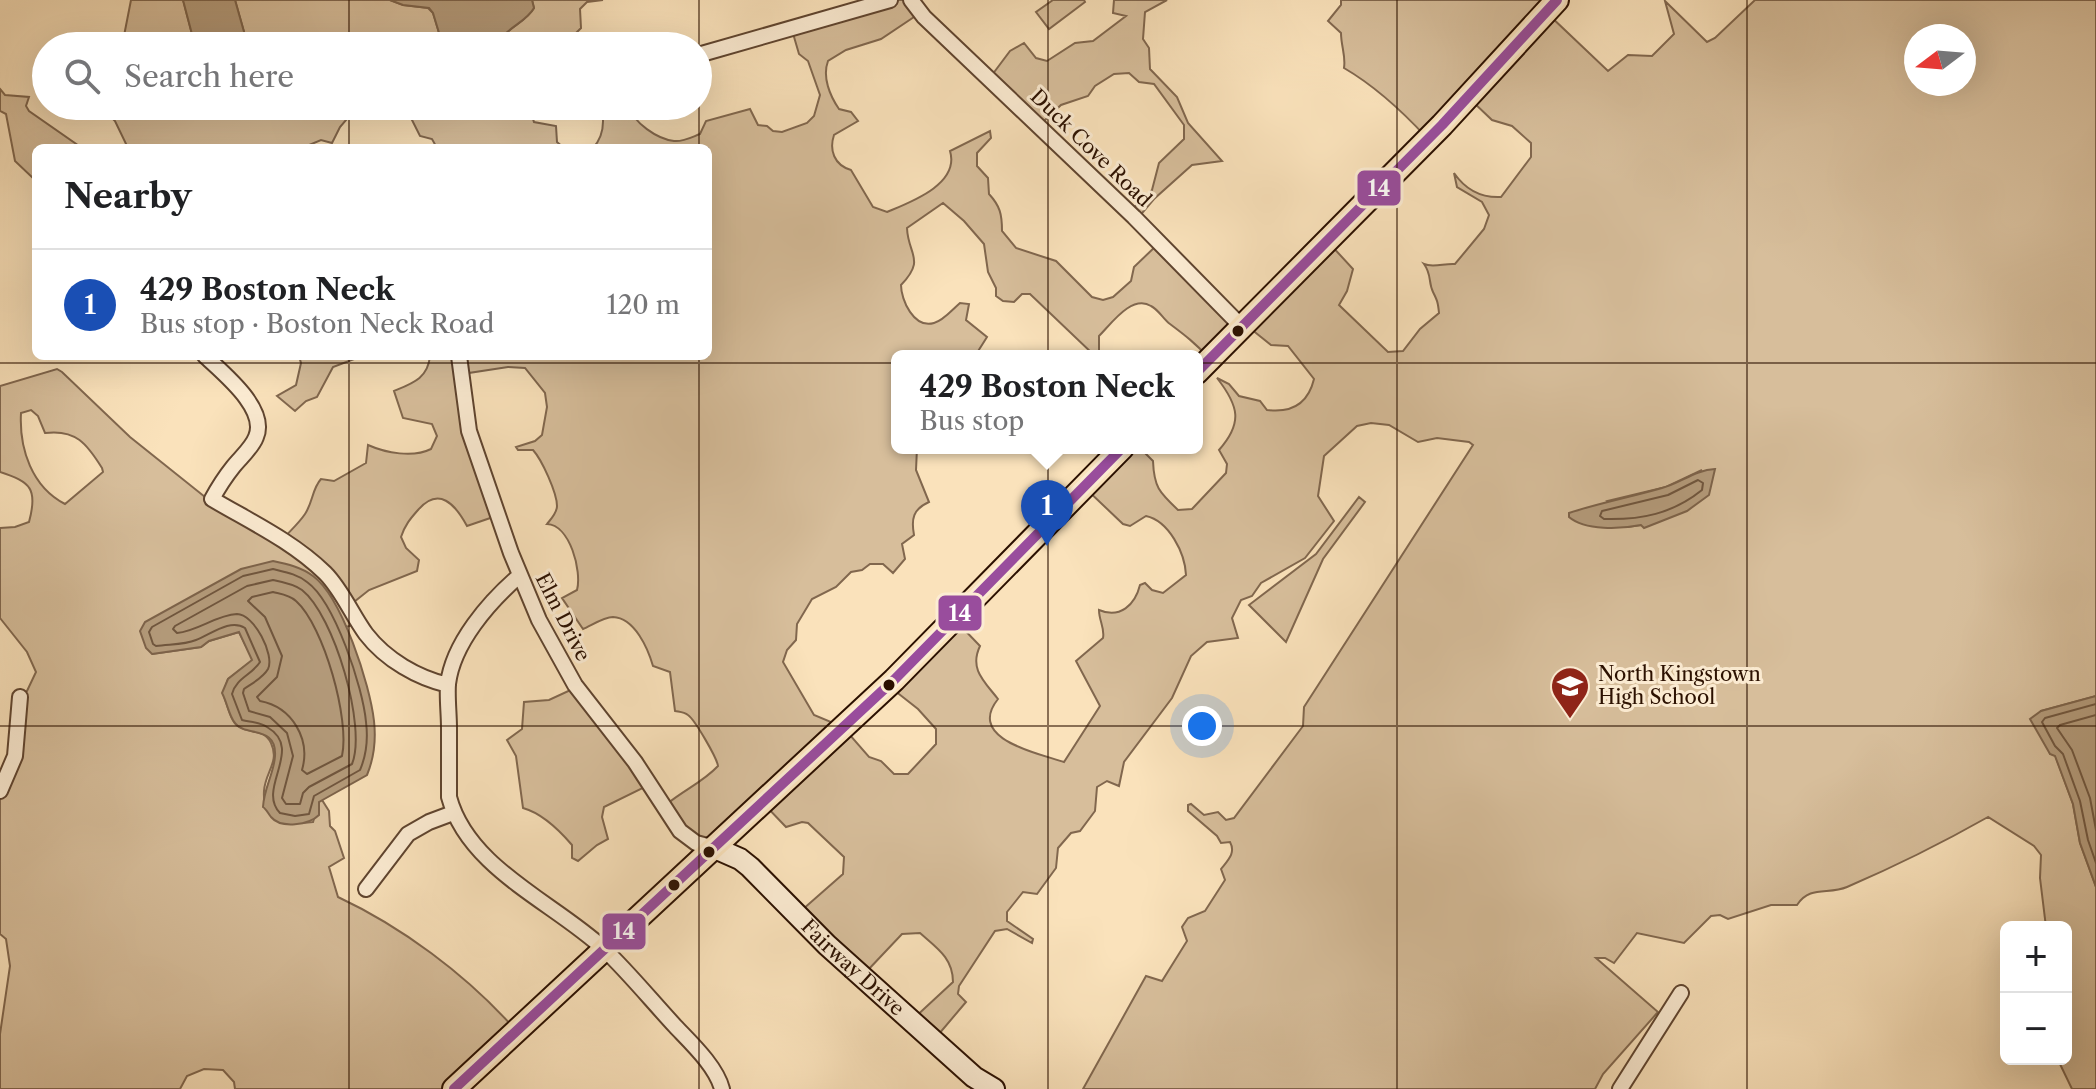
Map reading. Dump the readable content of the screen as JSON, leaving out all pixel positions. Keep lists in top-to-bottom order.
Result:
{
  "streets": {
    "street": ["Duck Cove Road", "Elm Drive", "Fairway Drive"]
  },
  "crossings": [
    ["Elm Drive", "Fairway Drive"]
  ],
  "places": {
    "school or university": ["North Kingstown High School"]
  },
  "lines": ["transit line 14"],
  "north": "left",
  "page": {
    "search": "Search here",
    "heading": "Nearby",
    "list": [
      {
        "mark": "1",
        "name": "429 Boston Neck",
        "note": "Bus stop · Boston Neck Road",
        "value": "120 m"
      }
    ],
    "popup": ["429 Boston Neck", "Bus stop"],
    "pins": "1",
    "map_buttons": ["+", "−"]
  }
}
